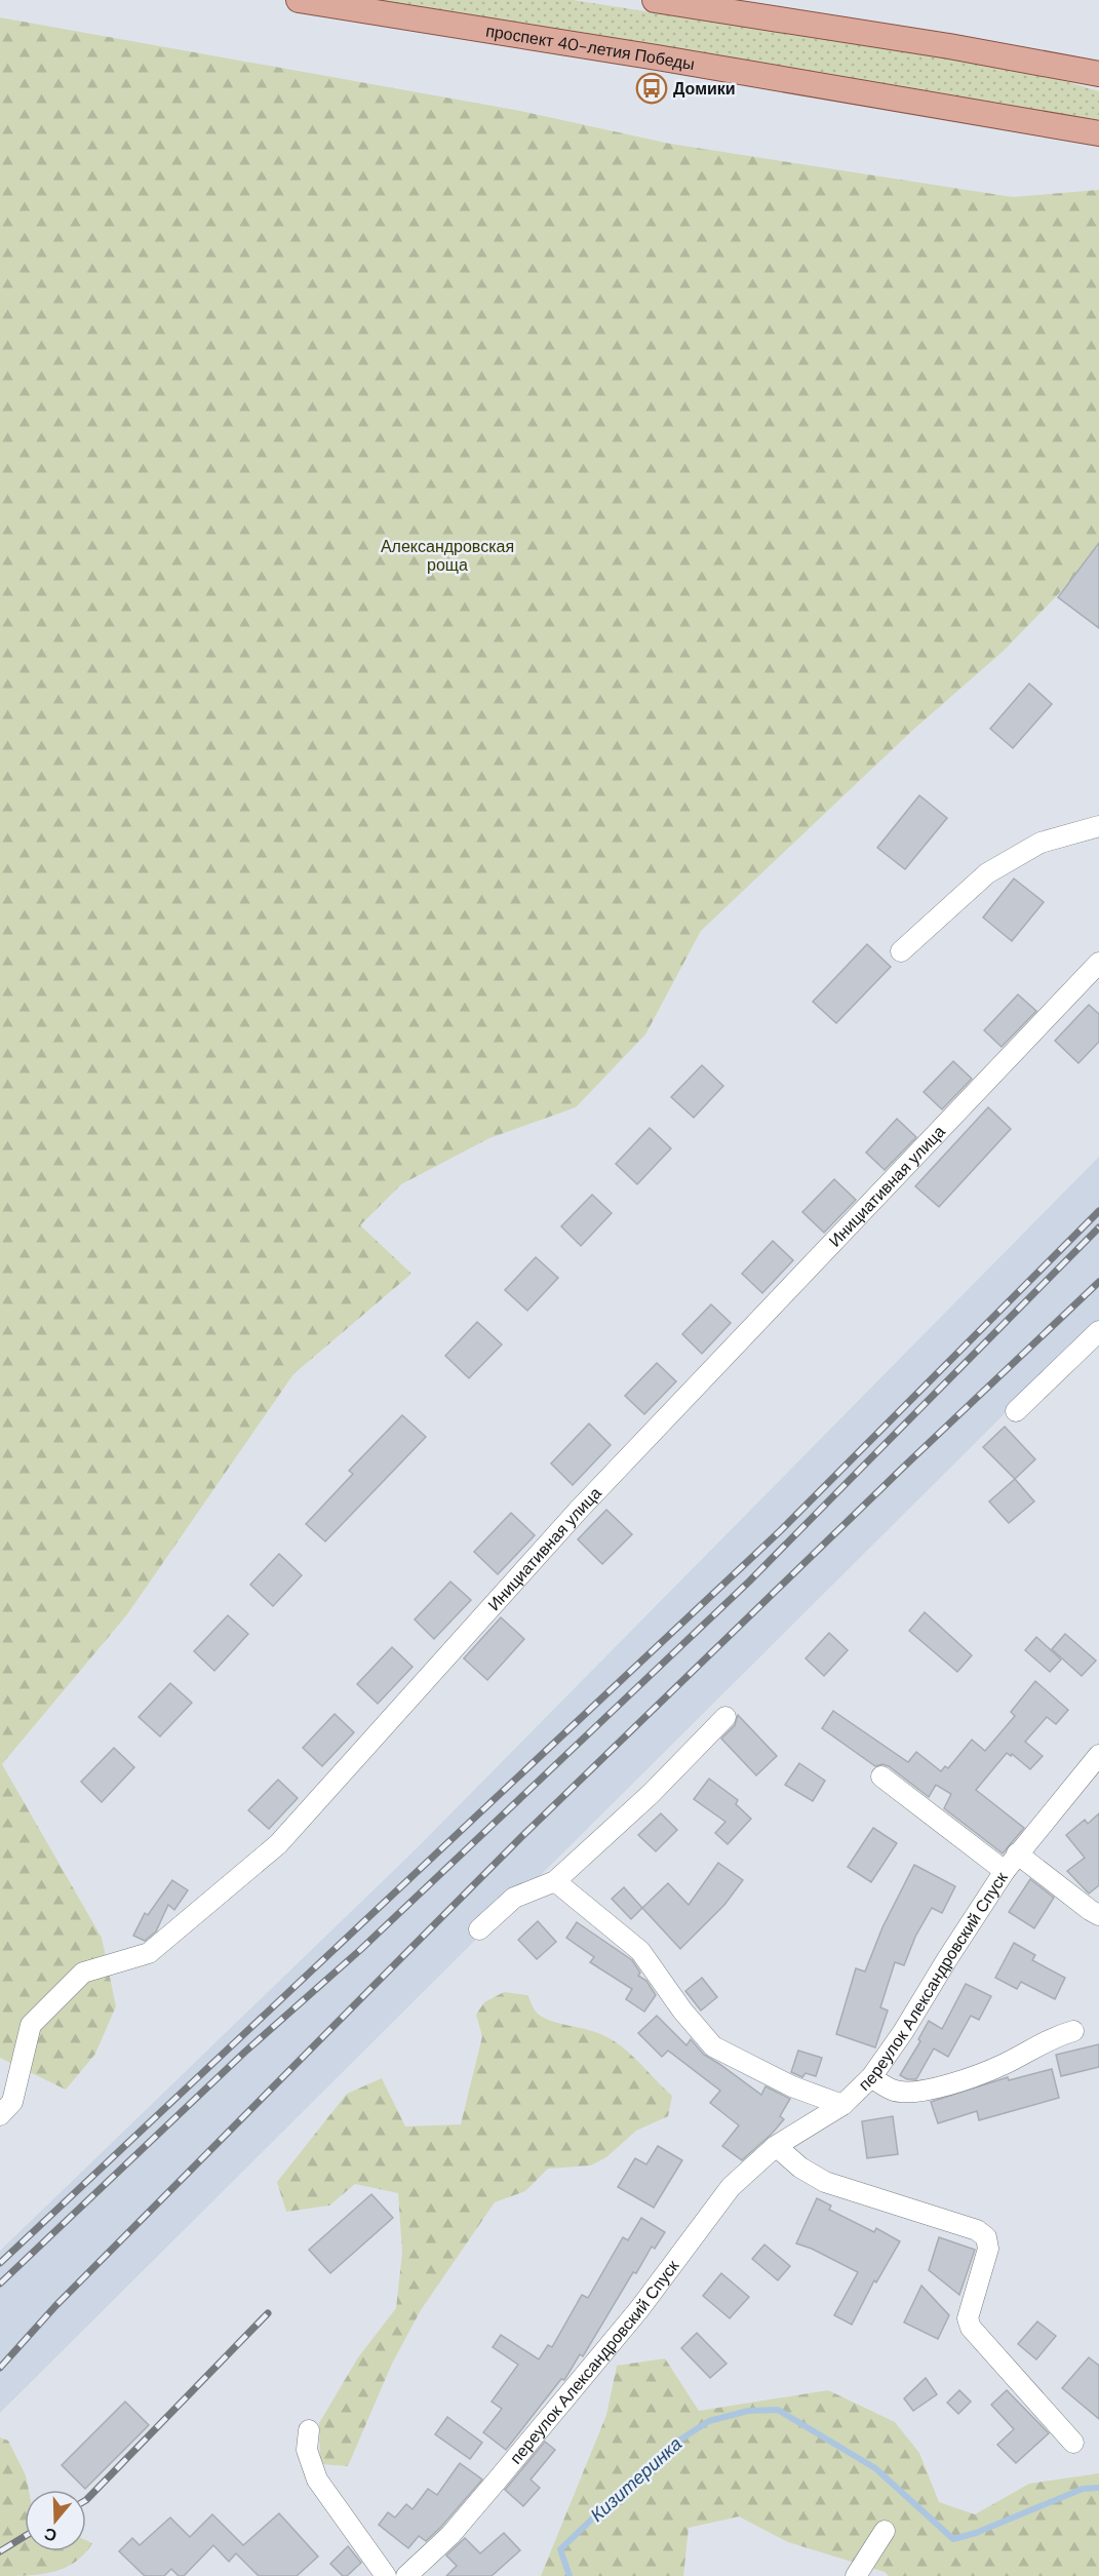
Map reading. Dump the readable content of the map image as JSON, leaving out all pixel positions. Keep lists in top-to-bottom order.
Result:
{
  "streets": {
    "main road": ["проспект 40-летия Победы"],
    "street": ["Инициативная улица", "переулок Александровский Спуск"]
  },
  "water": ["Кизитеринка"],
  "parks": ["Александровская роща"],
  "places": {
    "bus stop": ["Домики"]
  },
  "north": "bottom"
}
